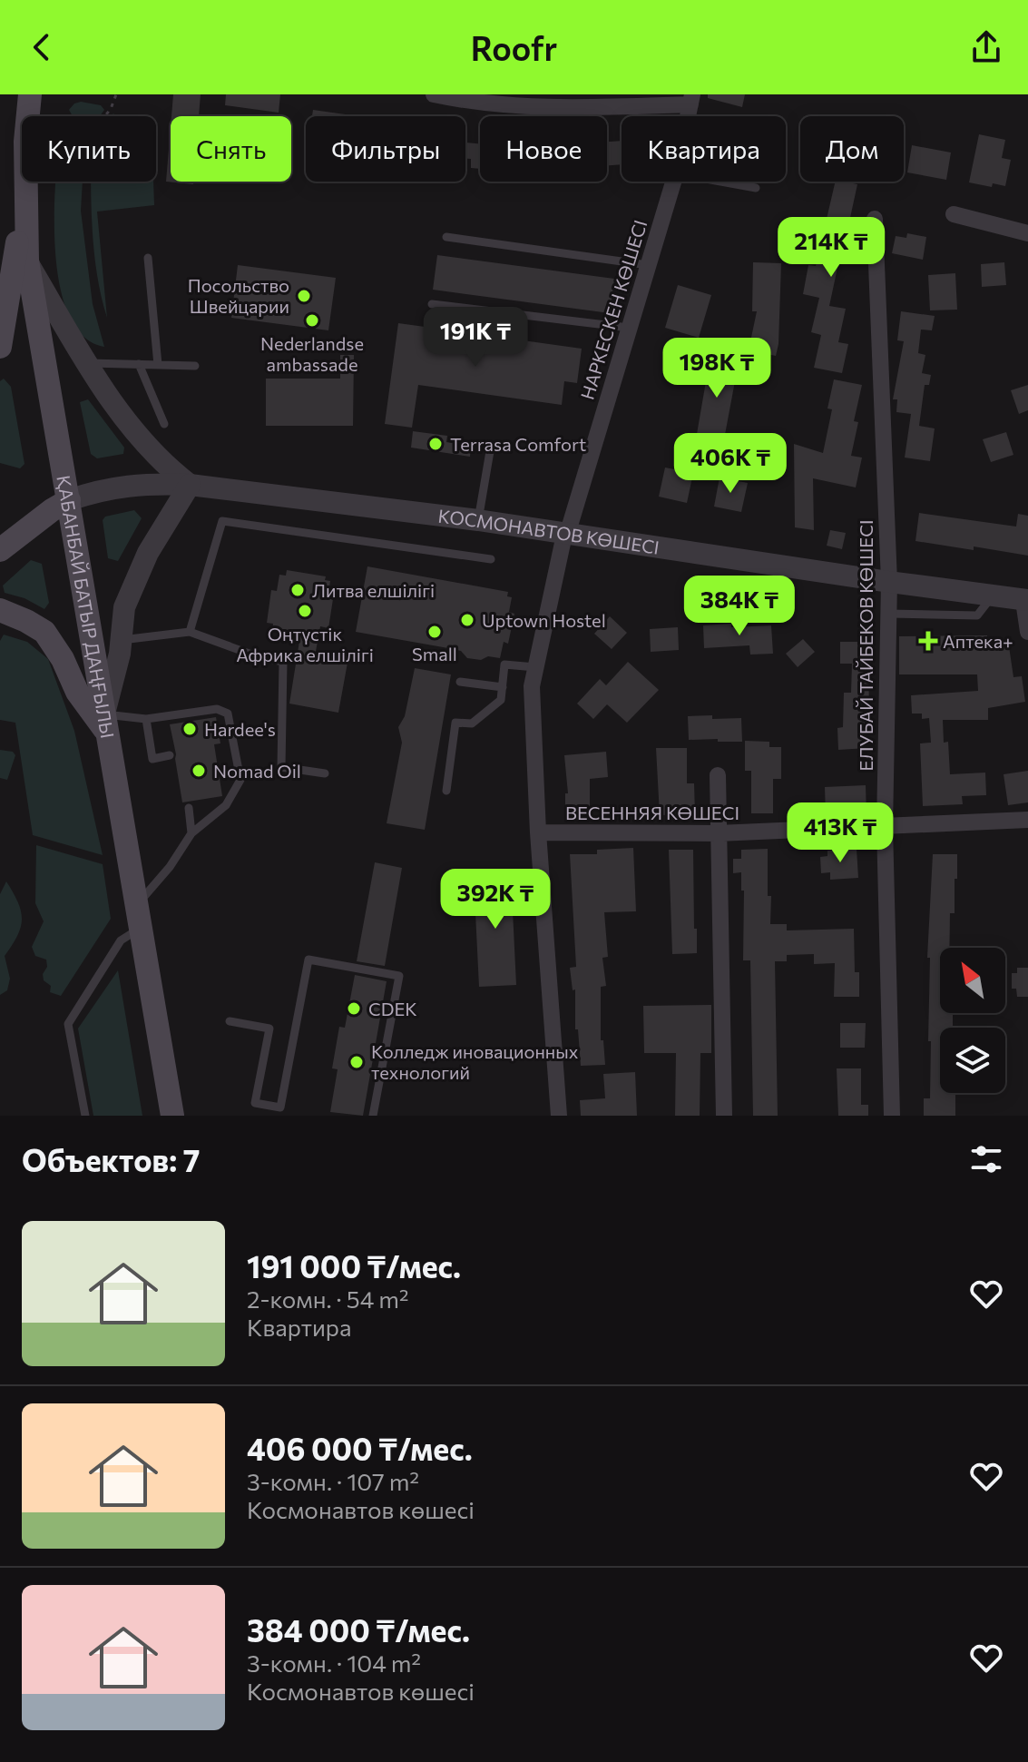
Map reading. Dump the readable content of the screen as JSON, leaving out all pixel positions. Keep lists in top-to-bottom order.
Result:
{
  "streets": {
    "main road": ["ҚАБАНБАЙ БАТЫР ДАҢҒЫЛЫ"],
    "street": [
      "НАРКЕСКЕН КӨШЕСІ",
      "КОСМОНАВТОВ КӨШЕСІ",
      "ЕЛУБАЙ ТАЙБЕКОВ КӨШЕСІ",
      "ВЕСЕННЯЯ КӨШЕСІ"
    ]
  },
  "crossings": [
    ["НАРКЕСКЕН КӨШЕСІ", "КОСМОНАВТОВ КӨШЕСІ"],
    ["НАРКЕСКЕН КӨШЕСІ", "ВЕСЕННЯЯ КӨШЕСІ"],
    ["КОСМОНАВТОВ КӨШЕСІ", "ҚАБАНБАЙ БАТЫР ДАҢҒЫЛЫ"],
    ["КОСМОНАВТОВ КӨШЕСІ", "ЕЛУБАЙ ТАЙБЕКОВ КӨШЕСІ"],
    ["ЕЛУБАЙ ТАЙБЕКОВ КӨШЕСІ", "ВЕСЕННЯЯ КӨШЕСІ"]
  ],
  "places": {
    "other": [
      "Посольство Швейцарии",
      "Nederlandse ambassade",
      "Terrasa Comfort",
      "Литва елшілігі",
      "Оңтүстік Африка елшілігі",
      "Uptown Hostel",
      "Small",
      "Hardee's",
      "Nomad Oil",
      "CDEK",
      "Колледж иновационных технологий"
    ],
    "health": ["Аптека+"]
  },
  "north": "top left",
  "page": {
    "header": "Roofr",
    "chip": [
      "Купить",
      "Снять",
      "Фильтры",
      "Новое",
      "Квартира",
      "Дом"
    ],
    "price": [
      "214K ₸",
      "191K ₸",
      "198K ₸",
      "406K ₸",
      "384K ₸",
      "413K ₸",
      "392K ₸"
    ],
    "heading": "Объектов: 7",
    "list": [
      {
        "name": "191 000 ₸/мес.",
        "note": "2-комн. · 54 m² · Квартира"
      },
      {
        "name": "406 000 ₸/мес.",
        "note": "3-комн. · 107 m² · Космонавтов көшесі"
      },
      {
        "name": "384 000 ₸/мес.",
        "note": "3-комн. · 104 m² · Космонавтов көшесі"
      }
    ]
  }
}
